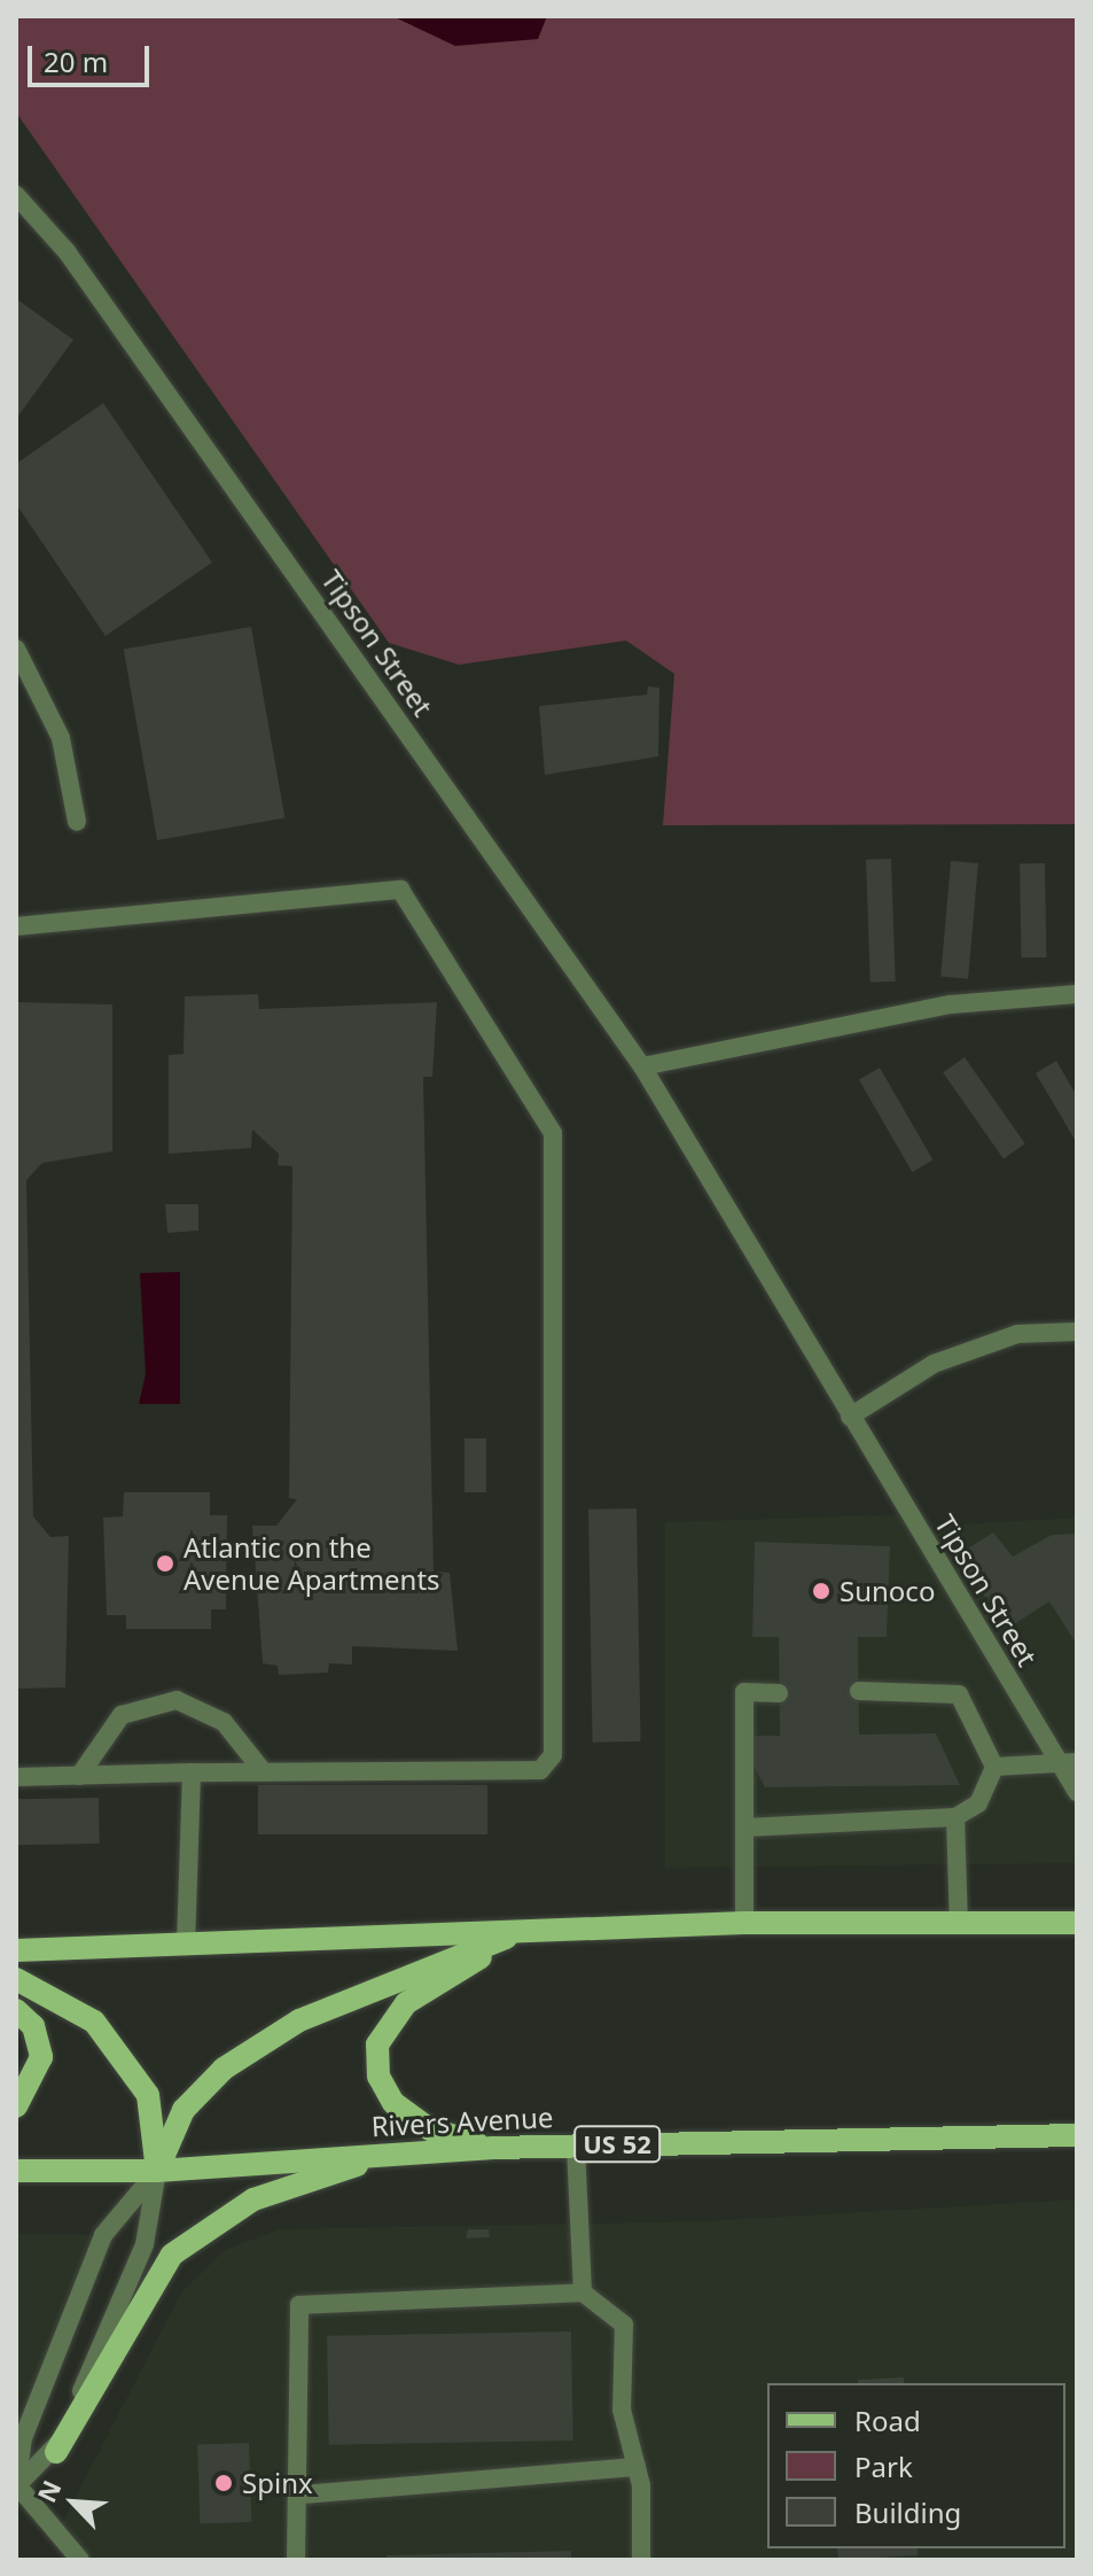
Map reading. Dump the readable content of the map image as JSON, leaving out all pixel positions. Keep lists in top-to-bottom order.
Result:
{
  "streets": {
    "main road": ["Rivers Avenue", "US 52"],
    "street": ["Tipson Street"]
  },
  "places": ["Atlantic on the Avenue Apartments", "Sunoco", "Spinx"],
  "legend": ["Road", "Park", "Building"],
  "scale_bar": "20 m",
  "north": "top left"
}
